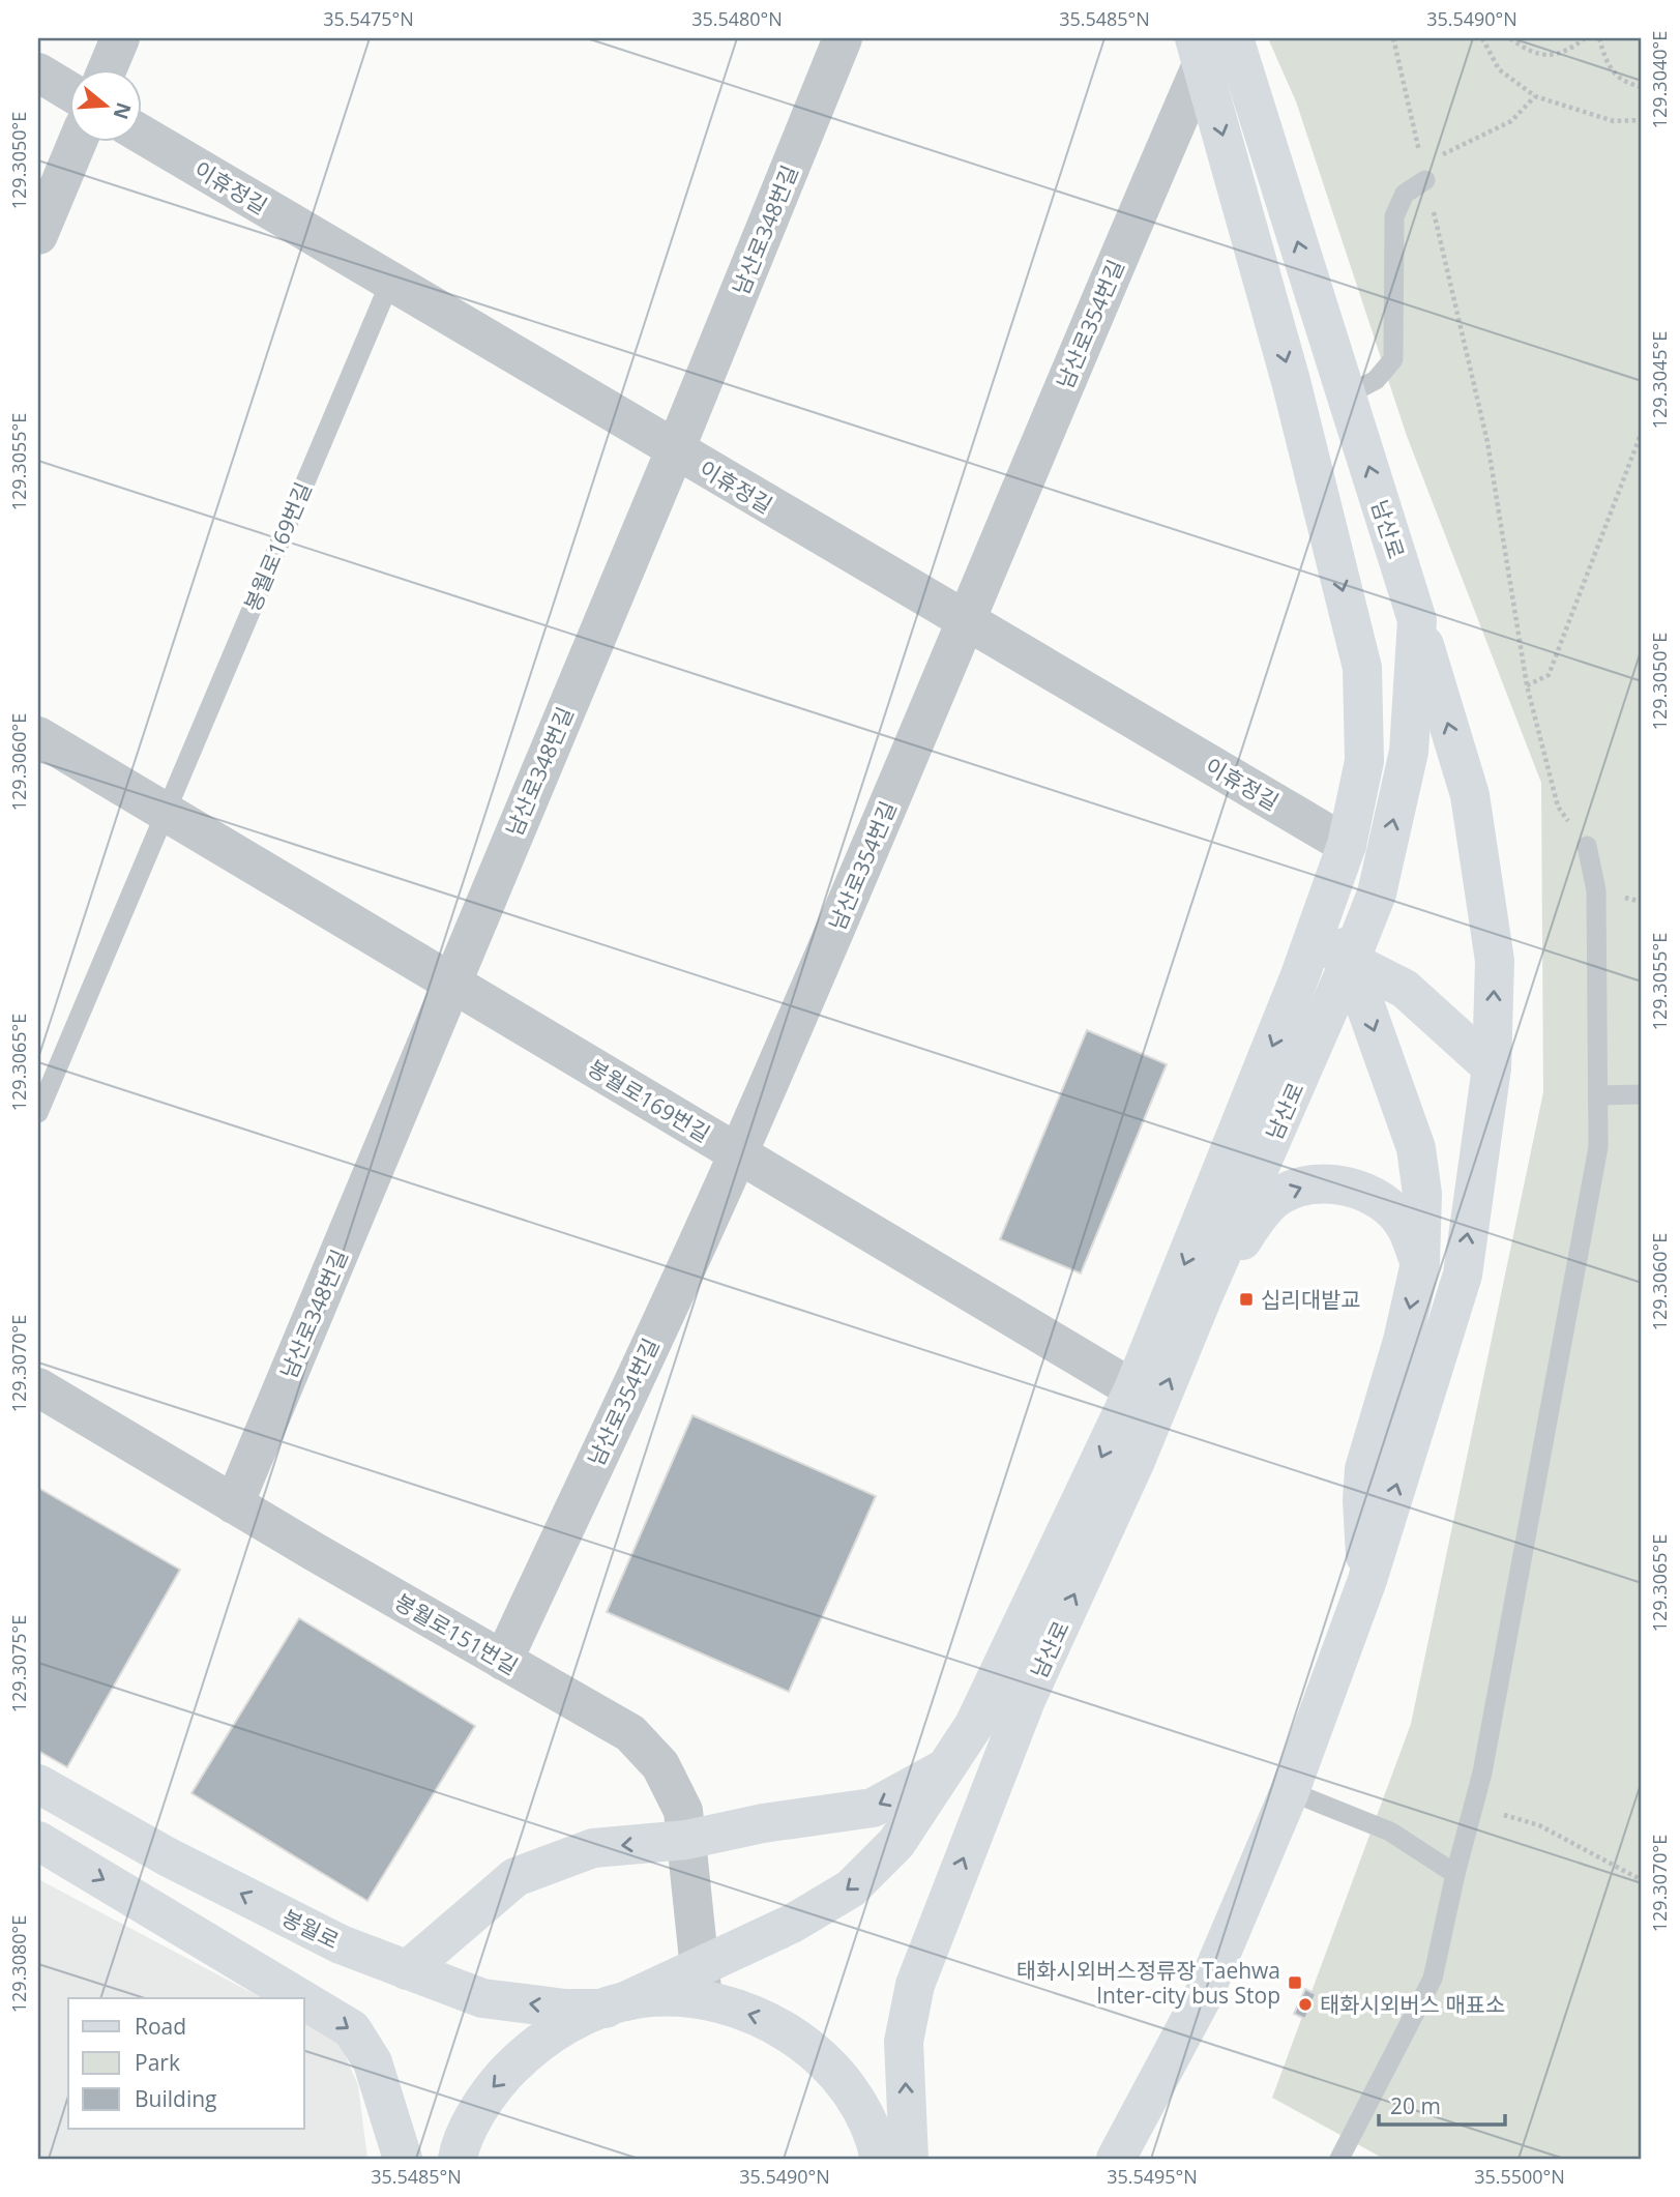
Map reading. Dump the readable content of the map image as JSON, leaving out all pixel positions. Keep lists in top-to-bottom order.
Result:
{
  "streets": {
    "main road": ["남산로", "봉월로"],
    "street": [
      "이휴정길",
      "남산로348번길",
      "남산로354번길",
      "봉월로169번길",
      "봉월로151번길"
    ]
  },
  "crossings": [
    ["이휴정길", "남산로348번길"],
    ["이휴정길", "남산로354번길"],
    ["이휴정길", "남산로"],
    ["이휴정길", "봉월로169번길"],
    ["남산로348번길", "봉월로169번길"],
    ["남산로348번길", "봉월로151번길"],
    ["남산로354번길", "남산로"],
    ["남산로354번길", "봉월로169번길"],
    ["남산로354번길", "봉월로151번길"],
    ["남산로", "봉월로169번길"],
    ["남산로", "봉월로151번길"]
  ],
  "places": {
    "transit": ["십리대밭교", "태화시외버스정류장 Taehwa Inter-city bus Stop"],
    "other": ["태화시외버스 매표소"]
  },
  "legend": ["Road", "Park", "Building"],
  "scale_bar": "20 m",
  "north": "right",
  "coordinates": [
    "35.5475°N",
    "35.5480°N",
    "35.5485°N",
    "35.5490°N",
    "129.3040°E",
    "129.3050°E",
    "129.3045°E",
    "129.3055°E",
    "129.3060°E",
    "129.3065°E",
    "129.3070°E",
    "129.3075°E",
    "129.3080°E",
    "35.5495°N",
    "35.5500°N"
  ]
}
